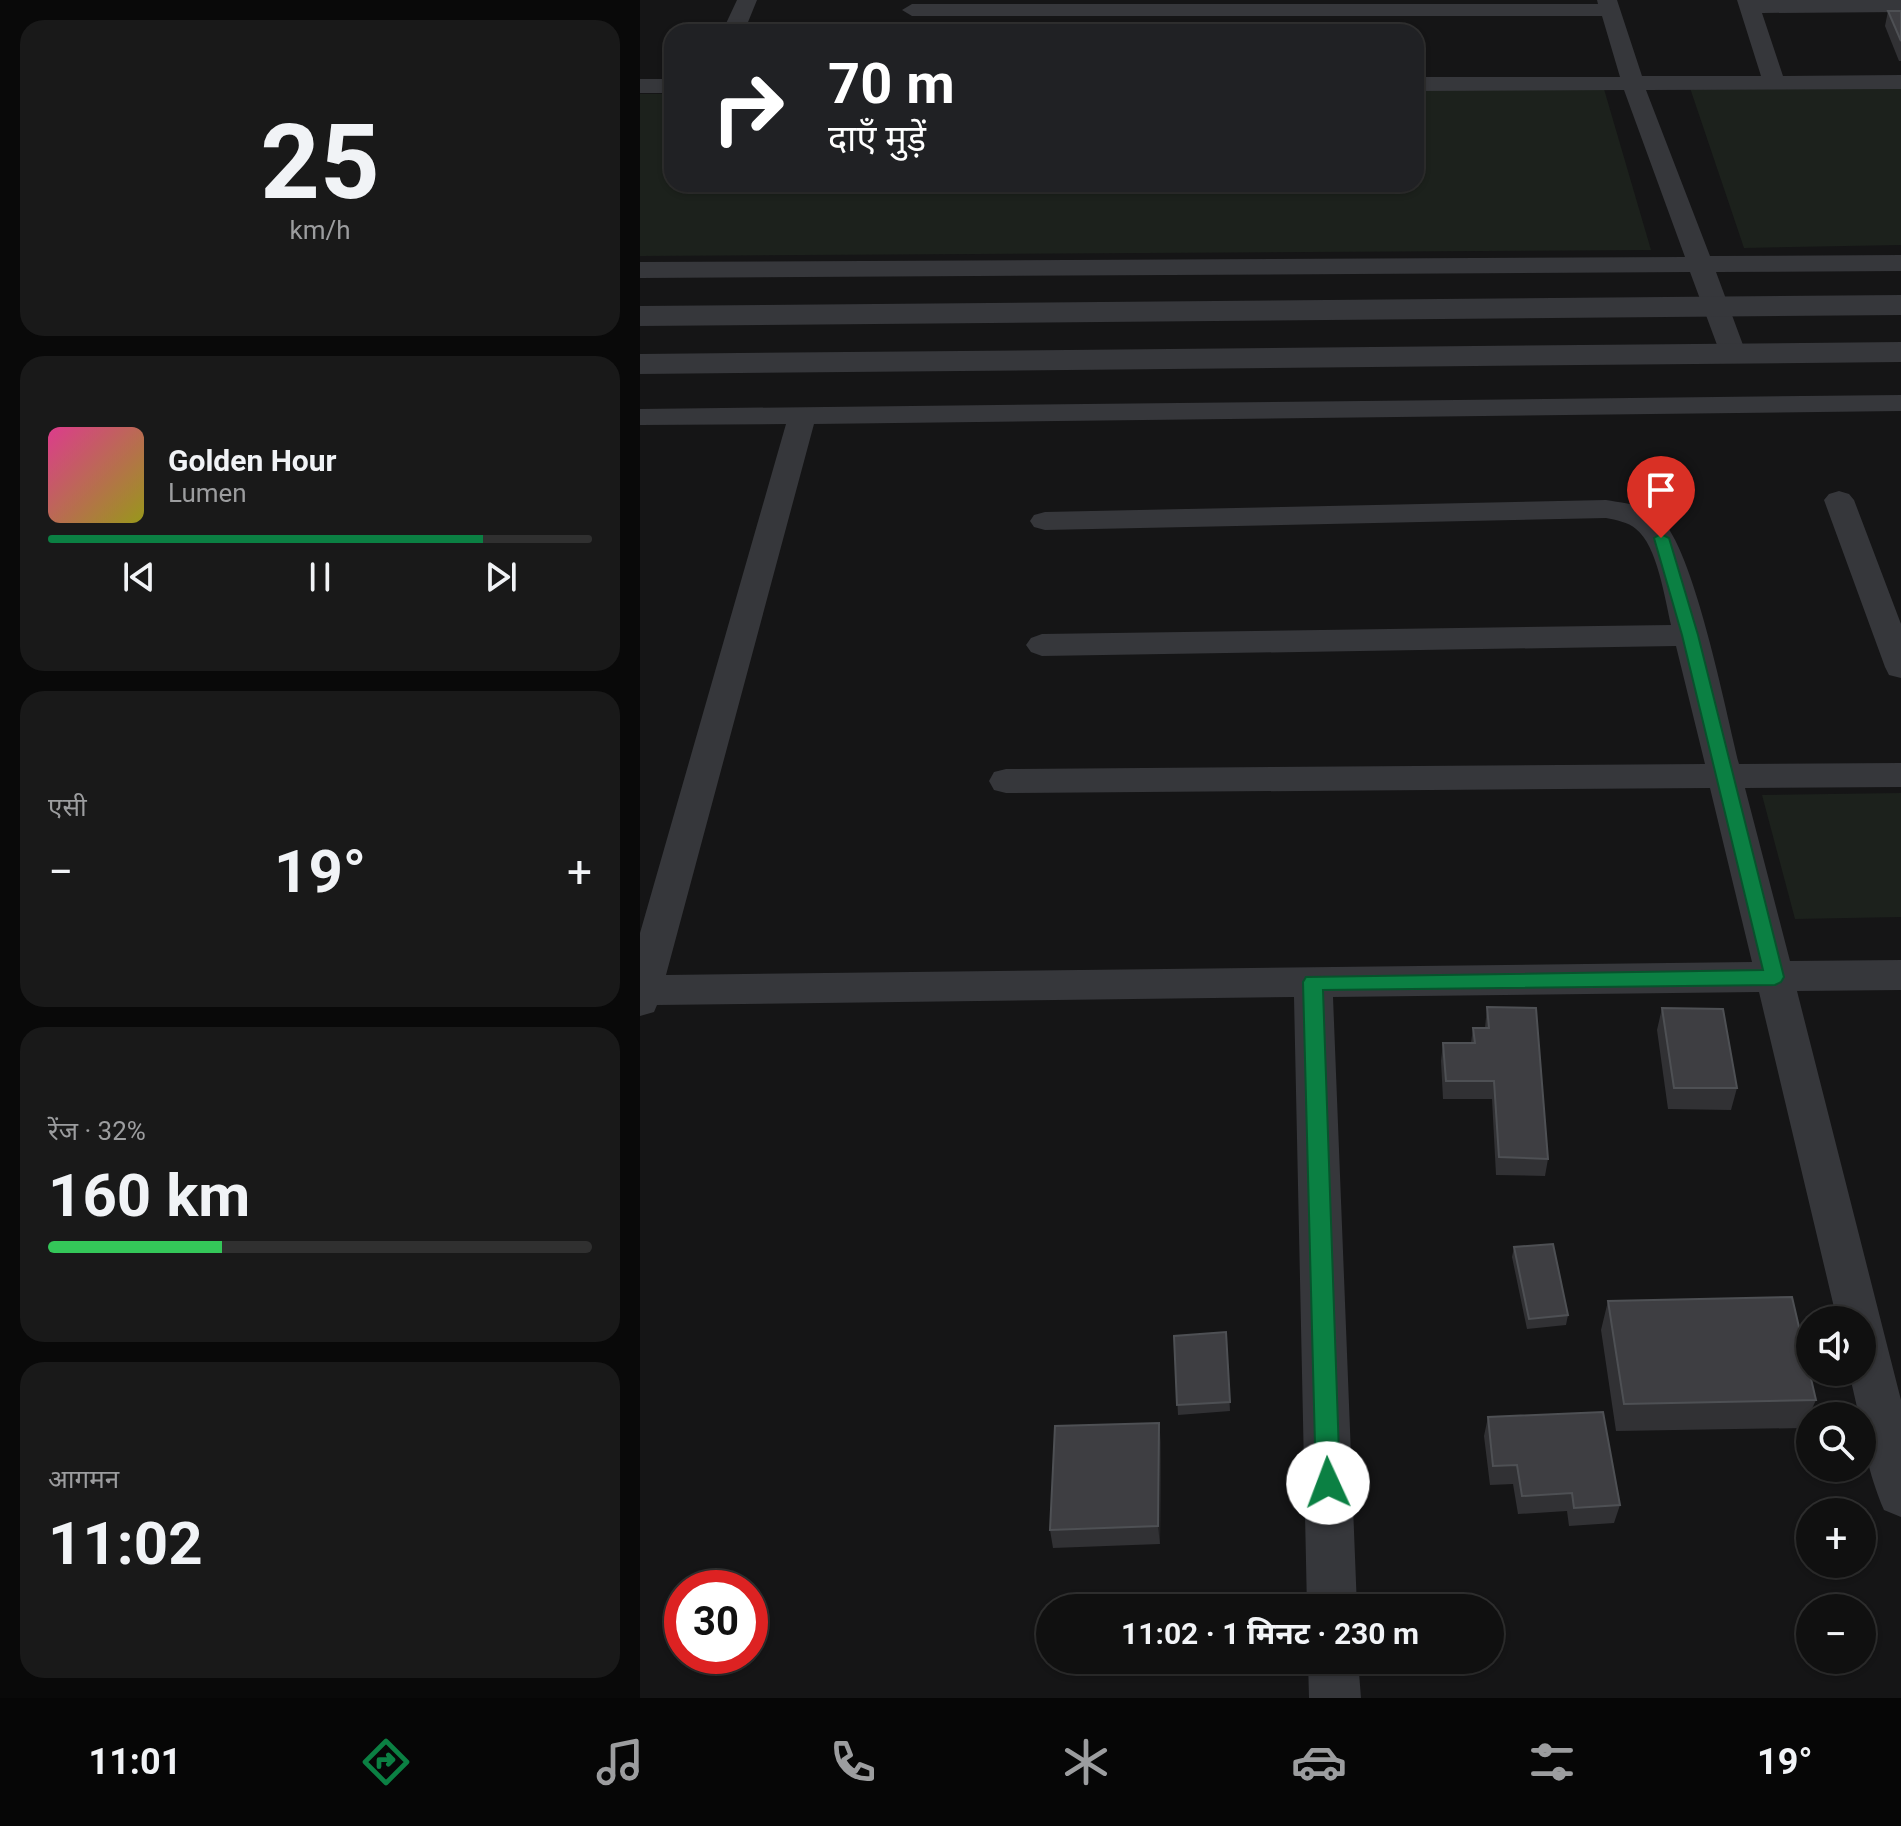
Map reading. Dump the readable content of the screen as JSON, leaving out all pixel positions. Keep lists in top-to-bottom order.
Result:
{
  "page": {
    "tile": [
      ["25", "km/h"],
      "एसी",
      ["रेंज · 32%", "160 km"],
      ["आगमन", "11:02"]
    ],
    "turn": ["70 m", "दाएँ मुड़ें"],
    "song": ["Golden Hour", "Lumen"],
    "heat": ["−", "19°", "+"],
    "map_buttons": ["+", "−"],
    "limit": "30",
    "trip": "11:02 · 1 मिनट · 230 m",
    "tabs": ["11:01", "19°"]
  }
}
